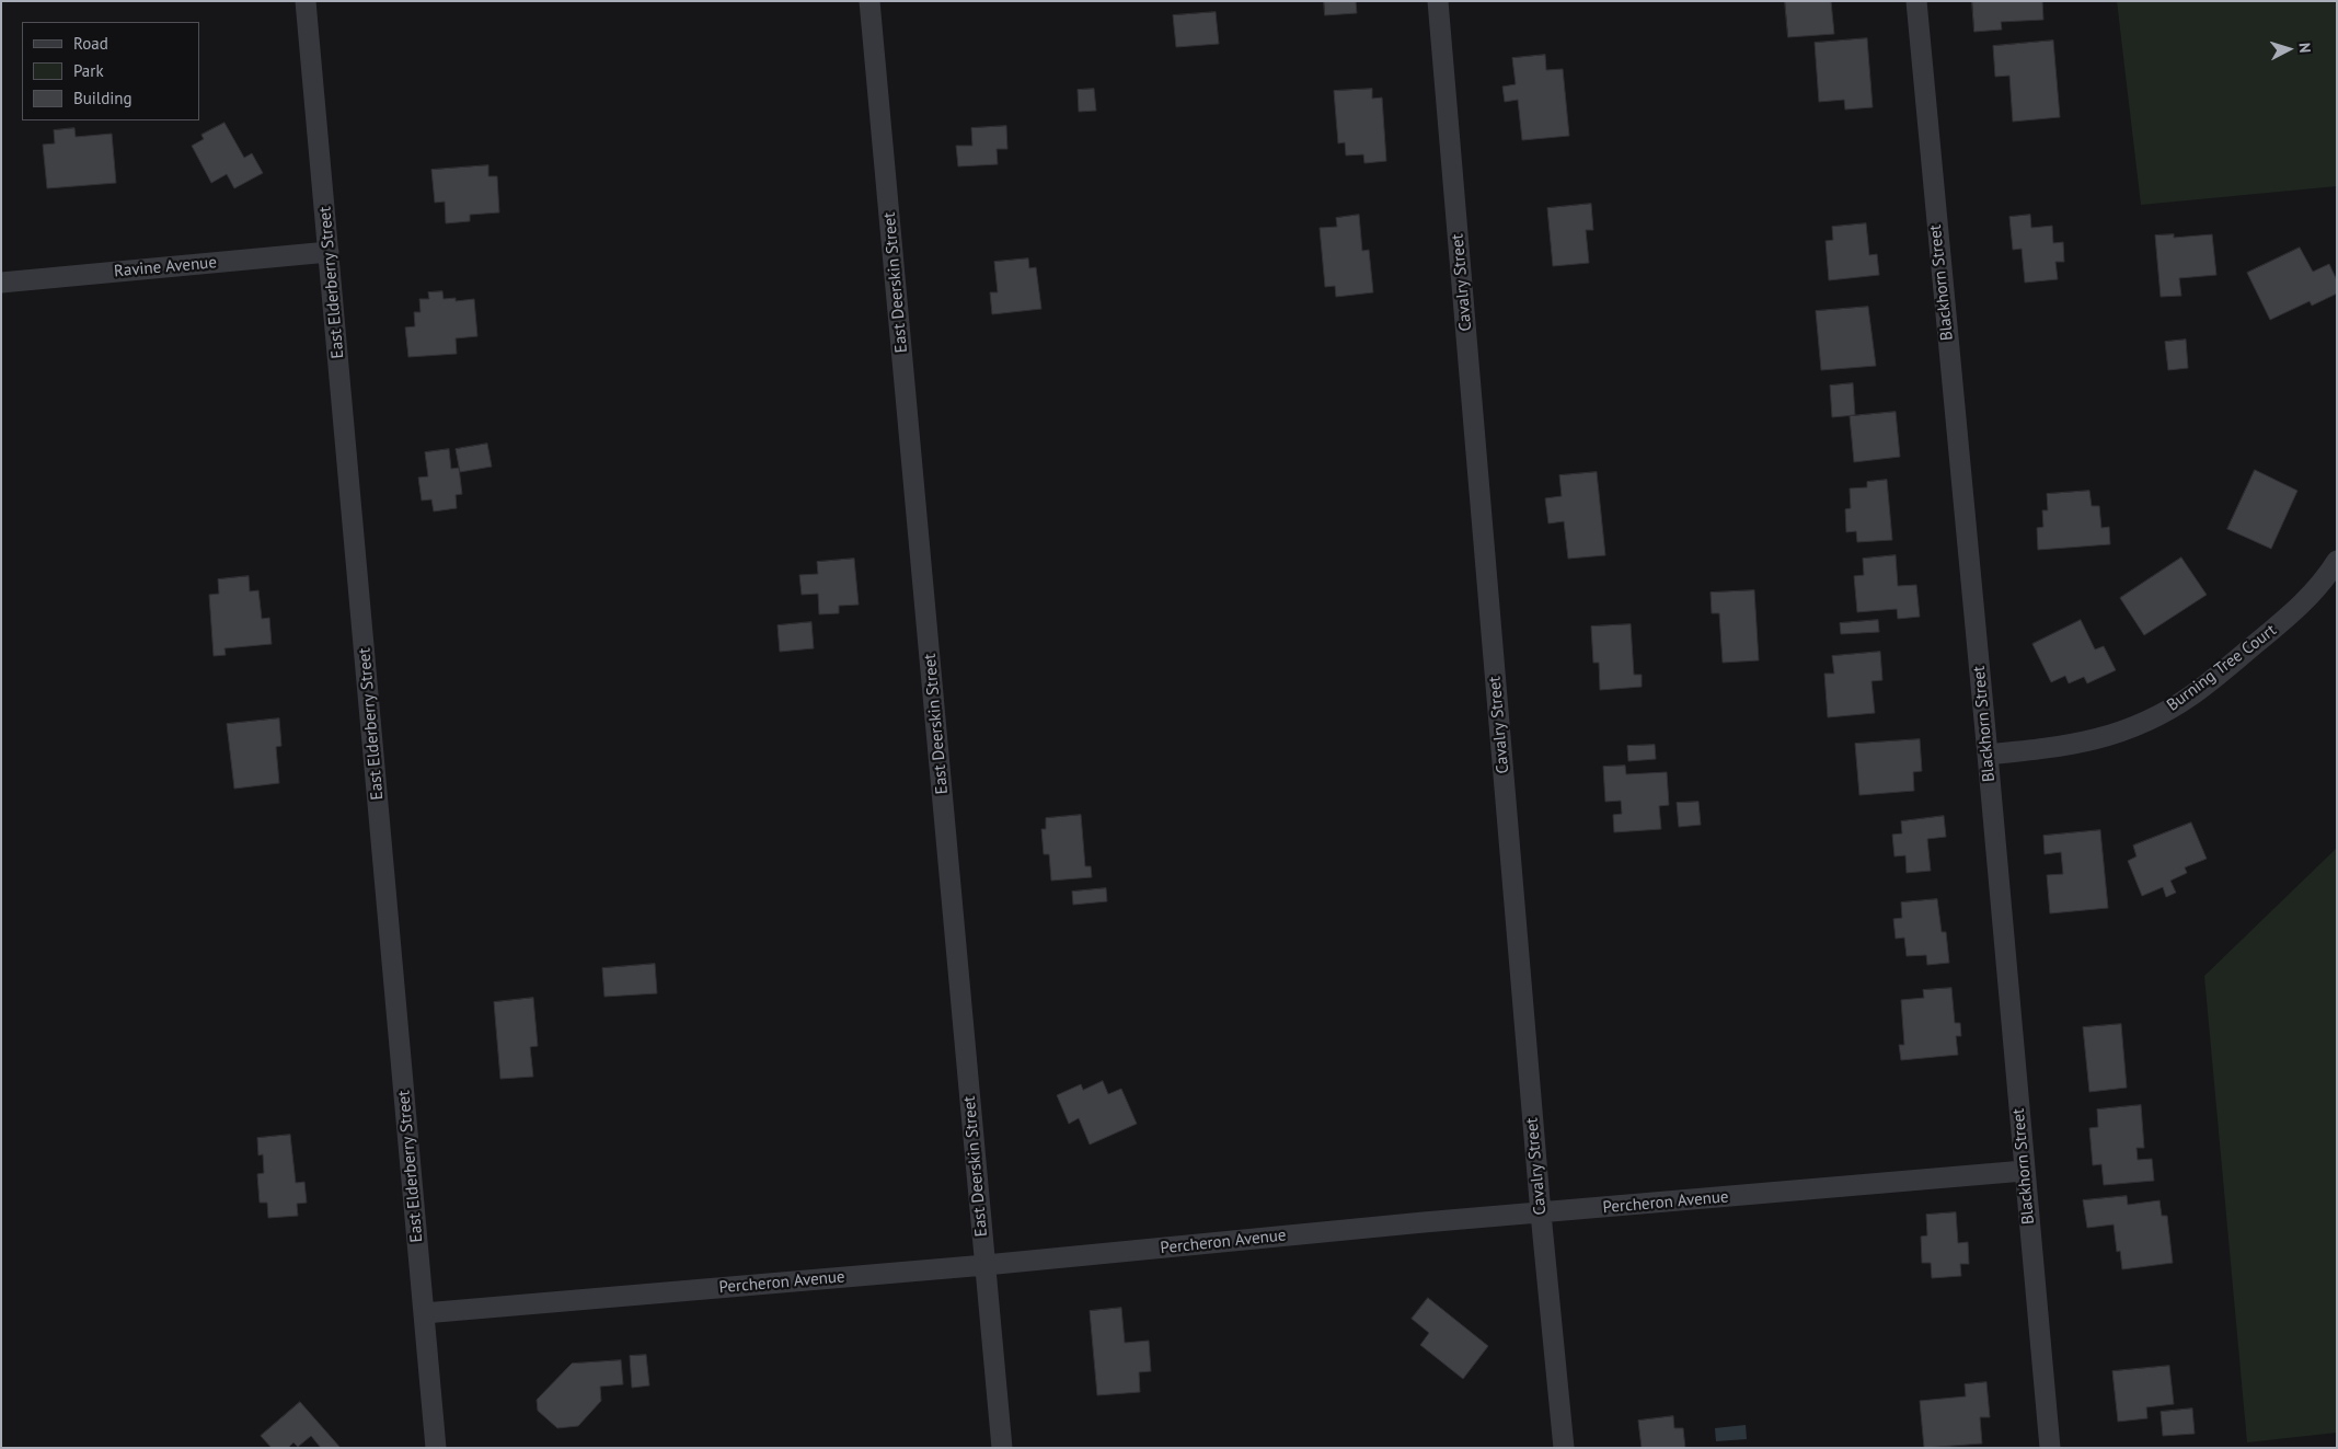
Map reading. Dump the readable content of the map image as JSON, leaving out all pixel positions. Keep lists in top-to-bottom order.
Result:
{
  "streets": {
    "street": [
      "Ravine Avenue",
      "East Elderberry Street",
      "East Deerskin Street",
      "Cavalry Street",
      "Blackhorn Street",
      "Burning Tree Court",
      "Percheron Avenue"
    ]
  },
  "crossings": [
    ["Ravine Avenue", "East Elderberry Street"],
    ["East Elderberry Street", "Percheron Avenue"],
    ["East Deerskin Street", "Percheron Avenue"],
    ["Cavalry Street", "Percheron Avenue"],
    ["Blackhorn Street", "Burning Tree Court"],
    ["Blackhorn Street", "Percheron Avenue"]
  ],
  "legend": ["Road", "Park", "Building"],
  "north": "right"
}
